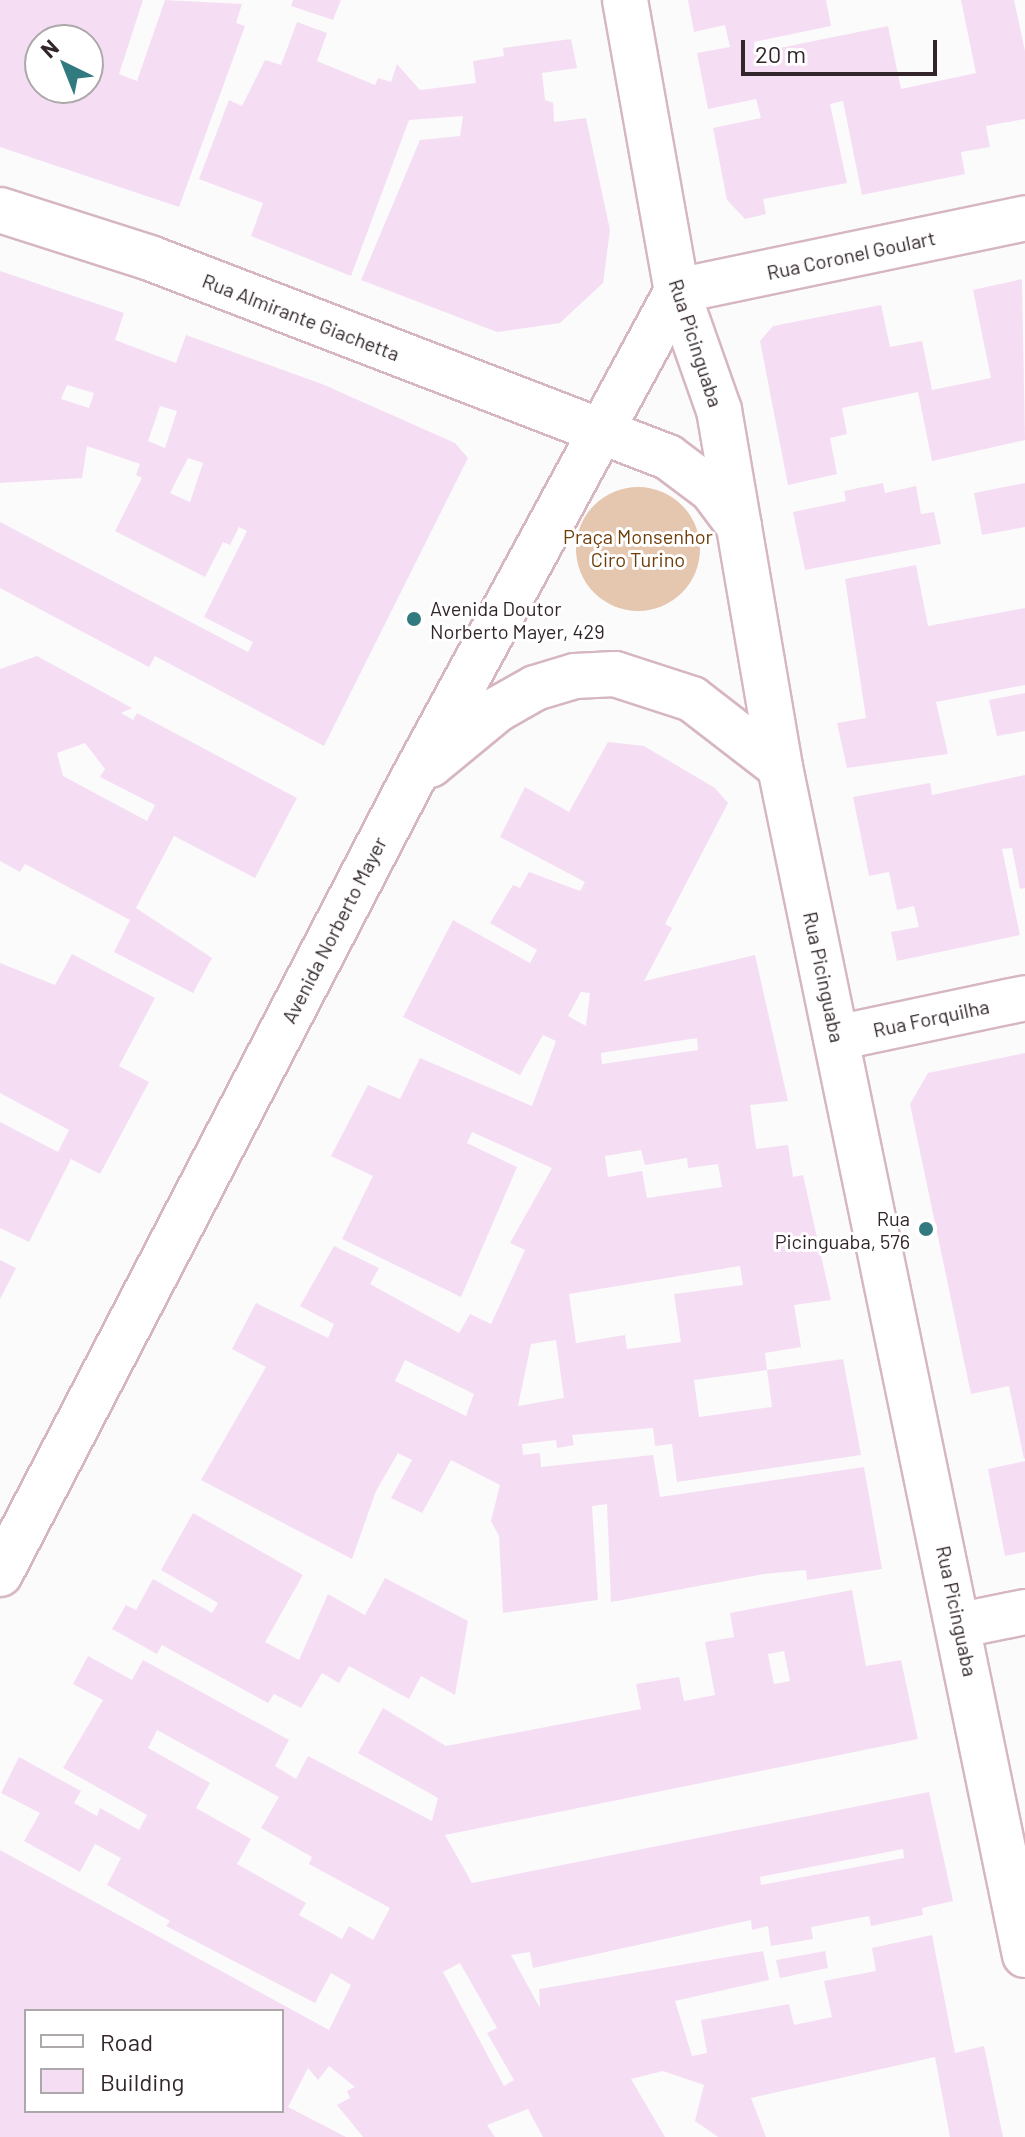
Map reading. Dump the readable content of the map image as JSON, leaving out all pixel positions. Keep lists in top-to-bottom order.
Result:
{
  "streets": {
    "street": [
      "Rua Coronel Goulart",
      "Rua Almirante Giachetta",
      "Rua Picinguaba",
      "Avenida Norberto Mayer",
      "Rua Forquilha"
    ]
  },
  "crossings": [
    ["Rua Coronel Goulart", "Rua Picinguaba"],
    ["Rua Coronel Goulart", "Avenida Norberto Mayer"],
    ["Rua Almirante Giachetta", "Avenida Norberto Mayer"],
    ["Rua Picinguaba", "Avenida Norberto Mayer"],
    ["Rua Picinguaba", "Rua Forquilha"]
  ],
  "parks": ["Praça Monsenhor Ciro Turino"],
  "places": ["Avenida Doutor Norberto Mayer, 429", "Rua Picinguaba, 576"],
  "legend": ["Road", "Building"],
  "scale_bar": "20 m",
  "north": "top left"
}
